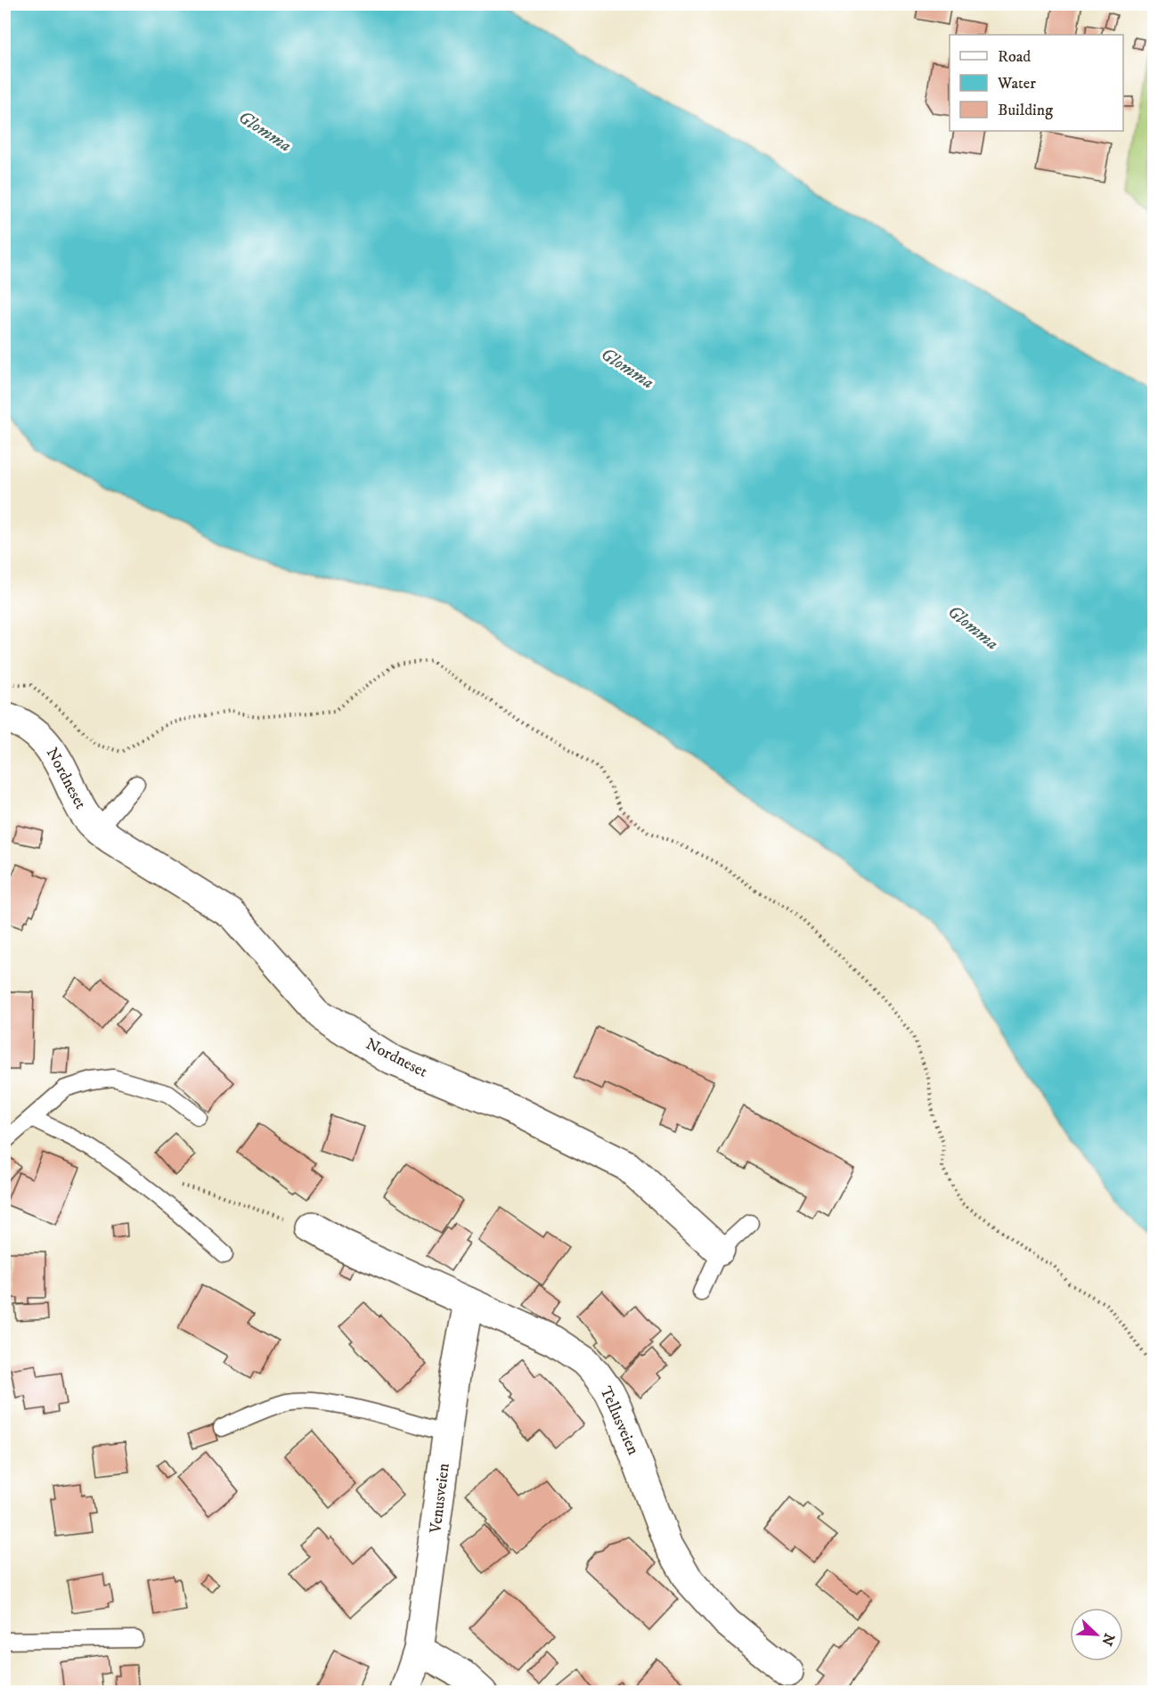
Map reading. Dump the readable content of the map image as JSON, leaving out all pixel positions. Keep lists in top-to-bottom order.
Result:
{
  "streets": {
    "street": ["Nordneset", "Tellusveien", "Venusveien"]
  },
  "crossings": [
    ["Tellusveien", "Venusveien"]
  ],
  "water": ["Glomma"],
  "legend": ["Road", "Water", "Building"],
  "north": "bottom right"
}
